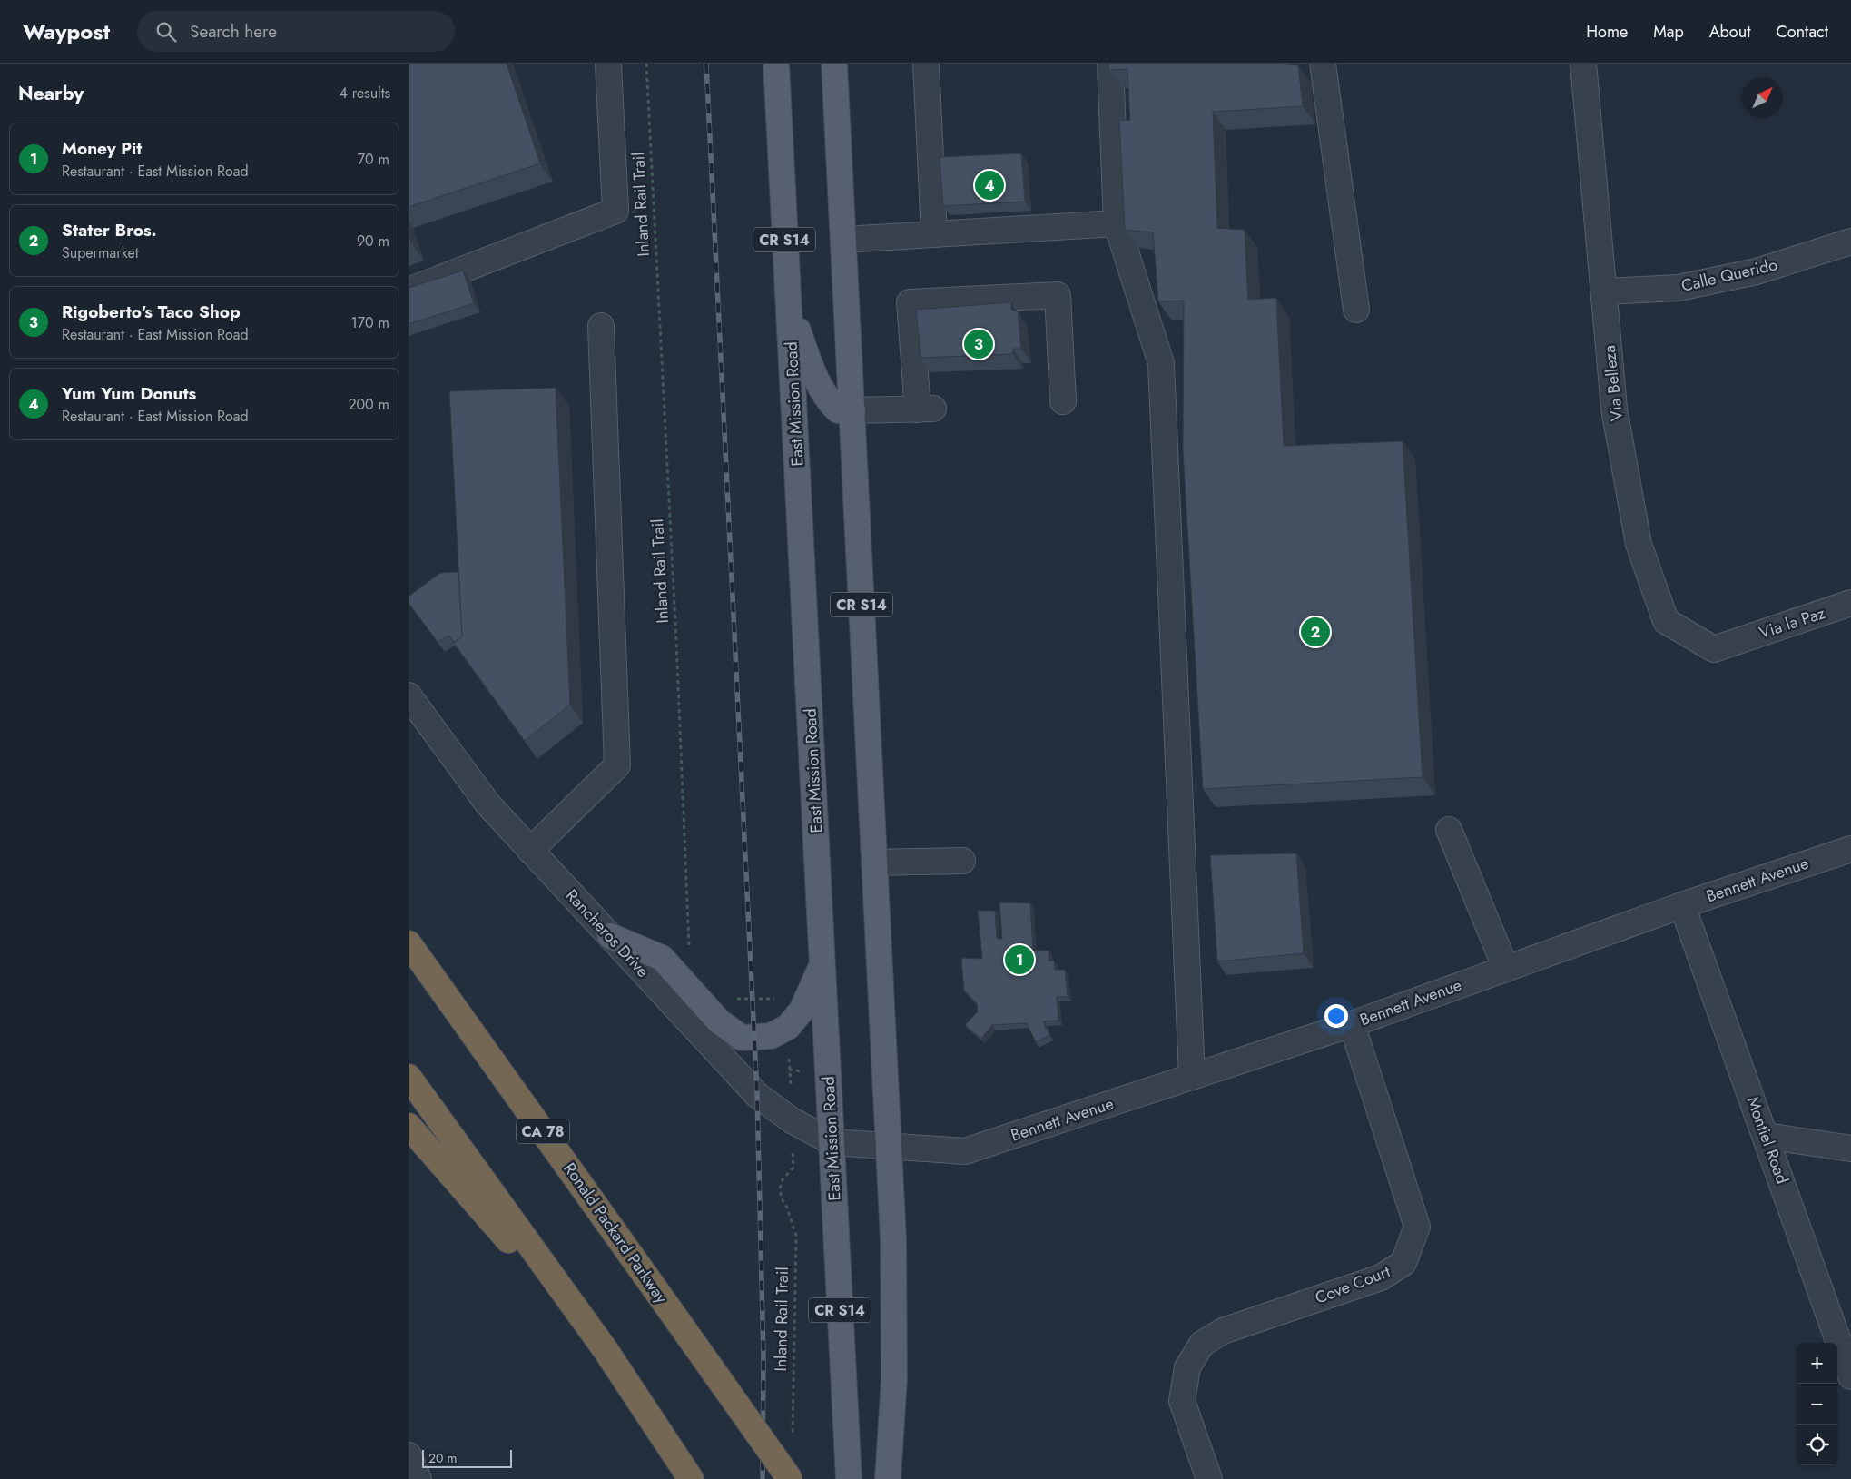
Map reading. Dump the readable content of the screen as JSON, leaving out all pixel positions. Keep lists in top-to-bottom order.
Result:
{
  "streets": {
    "highway": ["CA 78", "Ronald Packard Parkway"],
    "main road": ["CR S14", "East Mission Road"],
    "street": [
      "Calle Querido",
      "Via Belleza",
      "Via la Paz",
      "Bennett Avenue",
      "Rancheros Drive",
      "Montiel Road",
      "Cove Court"
    ],
    "path": ["Inland Rail Trail"]
  },
  "crossings": [
    ["CR S14", "Bennett Avenue"],
    ["Calle Querido", "Via Belleza"],
    ["Via Belleza", "Via la Paz"],
    ["East Mission Road", "Bennett Avenue"],
    ["East Mission Road", "Rancheros Drive"],
    ["Bennett Avenue", "Rancheros Drive"],
    ["Bennett Avenue", "Montiel Road"],
    ["Bennett Avenue", "Cove Court"]
  ],
  "scale_bar": "20 m",
  "north": "top right",
  "page": {
    "header": "Waypost",
    "search": "Search here",
    "nav": [
      "Home",
      "Map",
      "About",
      "Contact"
    ],
    "heading": ["Nearby", "4 results"],
    "list": [
      {
        "mark": "1",
        "name": "Money Pit",
        "note": "Restaurant · East Mission Road",
        "value": "70 m"
      },
      {
        "mark": "2",
        "name": "Stater Bros.",
        "note": "Supermarket",
        "value": "90 m"
      },
      {
        "mark": "3",
        "name": "Rigoberto's Taco Shop",
        "note": "Restaurant · East Mission Road",
        "value": "170 m"
      },
      {
        "mark": "4",
        "name": "Yum Yum Donuts",
        "note": "Restaurant · East Mission Road",
        "value": "200 m"
      }
    ],
    "pins": [
      "4",
      "3",
      "2",
      "1"
    ],
    "map_buttons": ["+", "−"],
    "scale": "20 m"
  }
}
